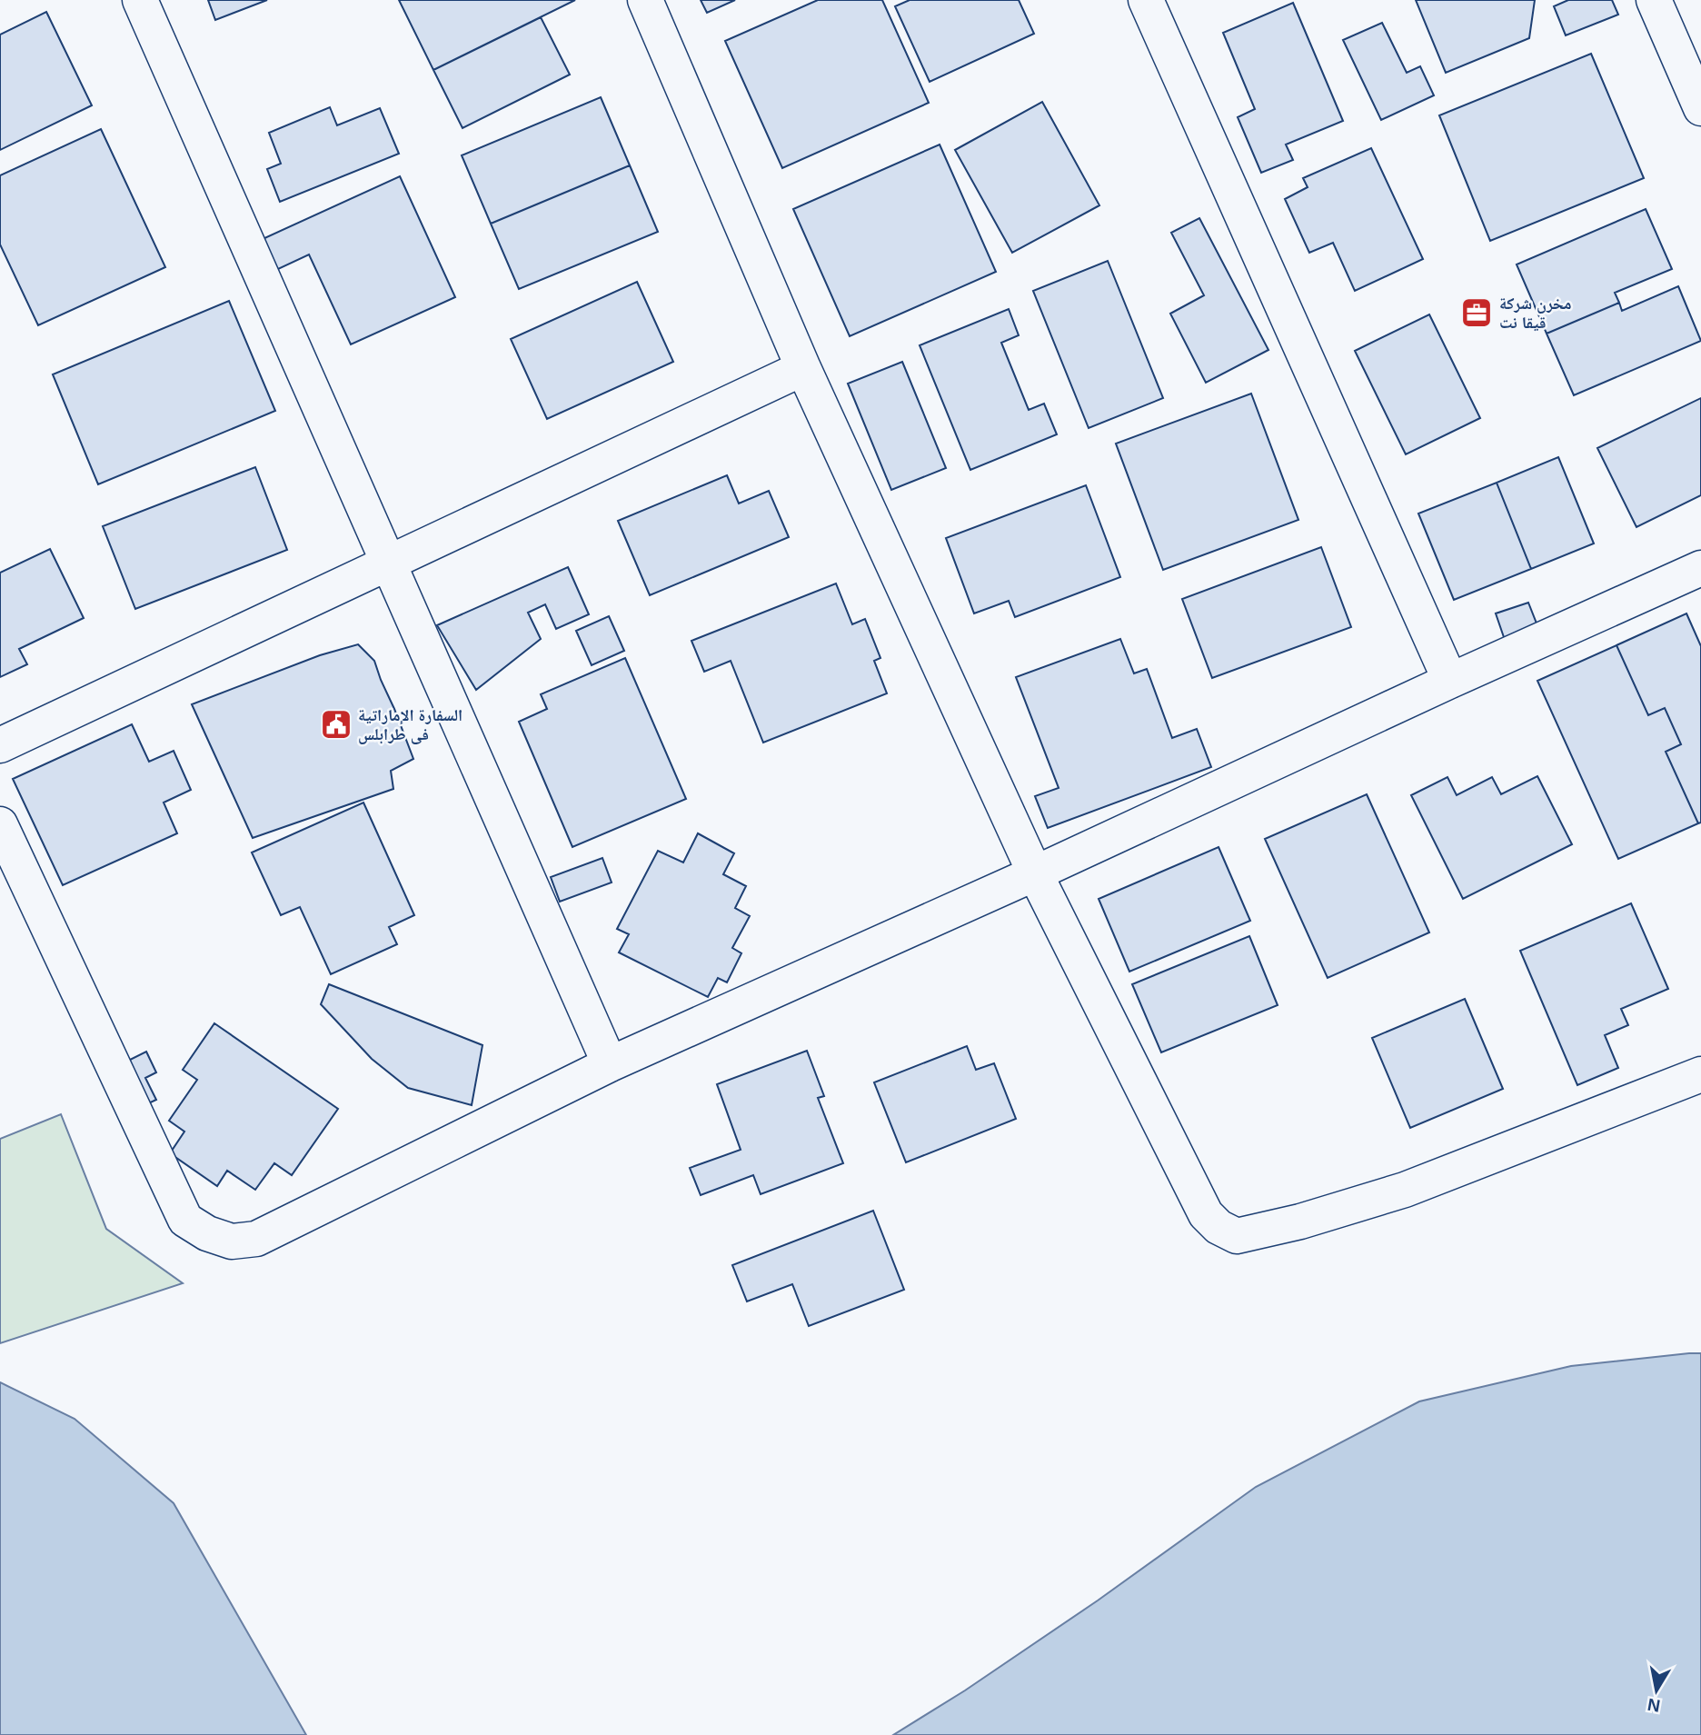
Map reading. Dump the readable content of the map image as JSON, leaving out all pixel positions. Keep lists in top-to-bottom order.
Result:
{
  "places": {
    "office": ["مخرن شركة قيقا نت"],
    "public building": ["السفارة الإماراتية فى طرابلس"]
  },
  "north": "bottom"
}
